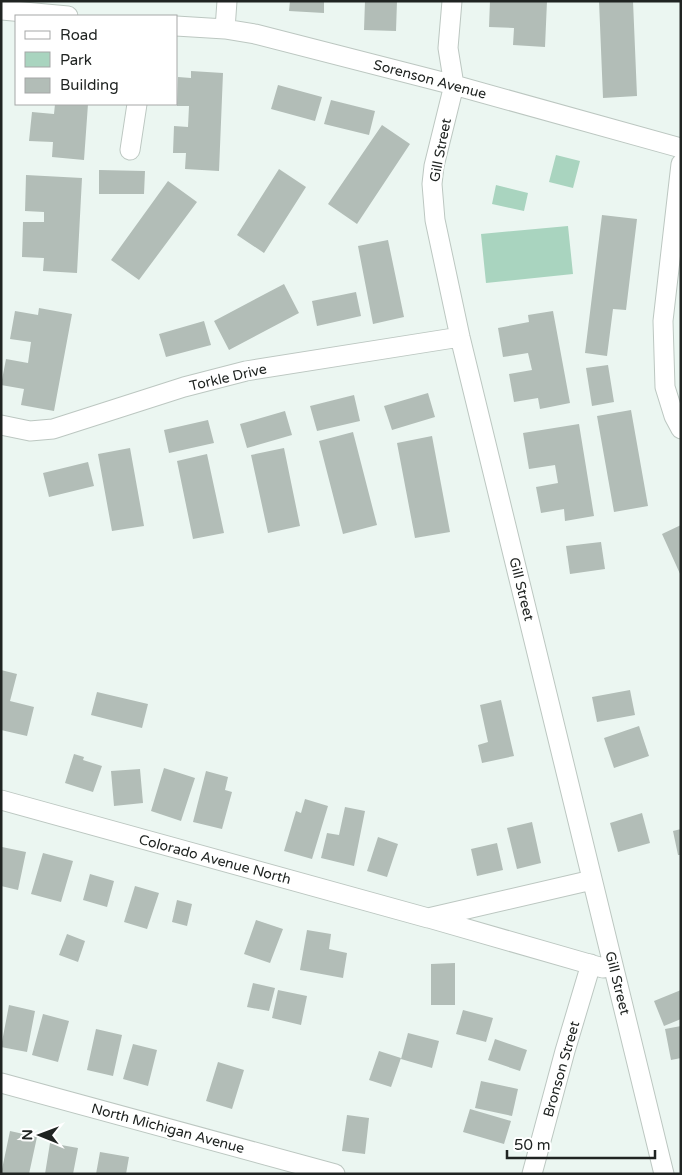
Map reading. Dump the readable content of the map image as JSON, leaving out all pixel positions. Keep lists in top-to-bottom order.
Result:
{
  "streets": {
    "street": [
      "Sorenson Avenue",
      "Gill Street",
      "Torkle Drive",
      "Colorado Avenue North",
      "Bronson Street",
      "North Michigan Avenue"
    ]
  },
  "crossings": [
    ["Sorenson Avenue", "Gill Street"],
    ["Gill Street", "Torkle Drive"],
    ["Gill Street", "Colorado Avenue North"],
    ["Colorado Avenue North", "Bronson Street"]
  ],
  "legend": ["Road", "Park", "Building"],
  "scale_bar": "50 m",
  "north": "left"
}
